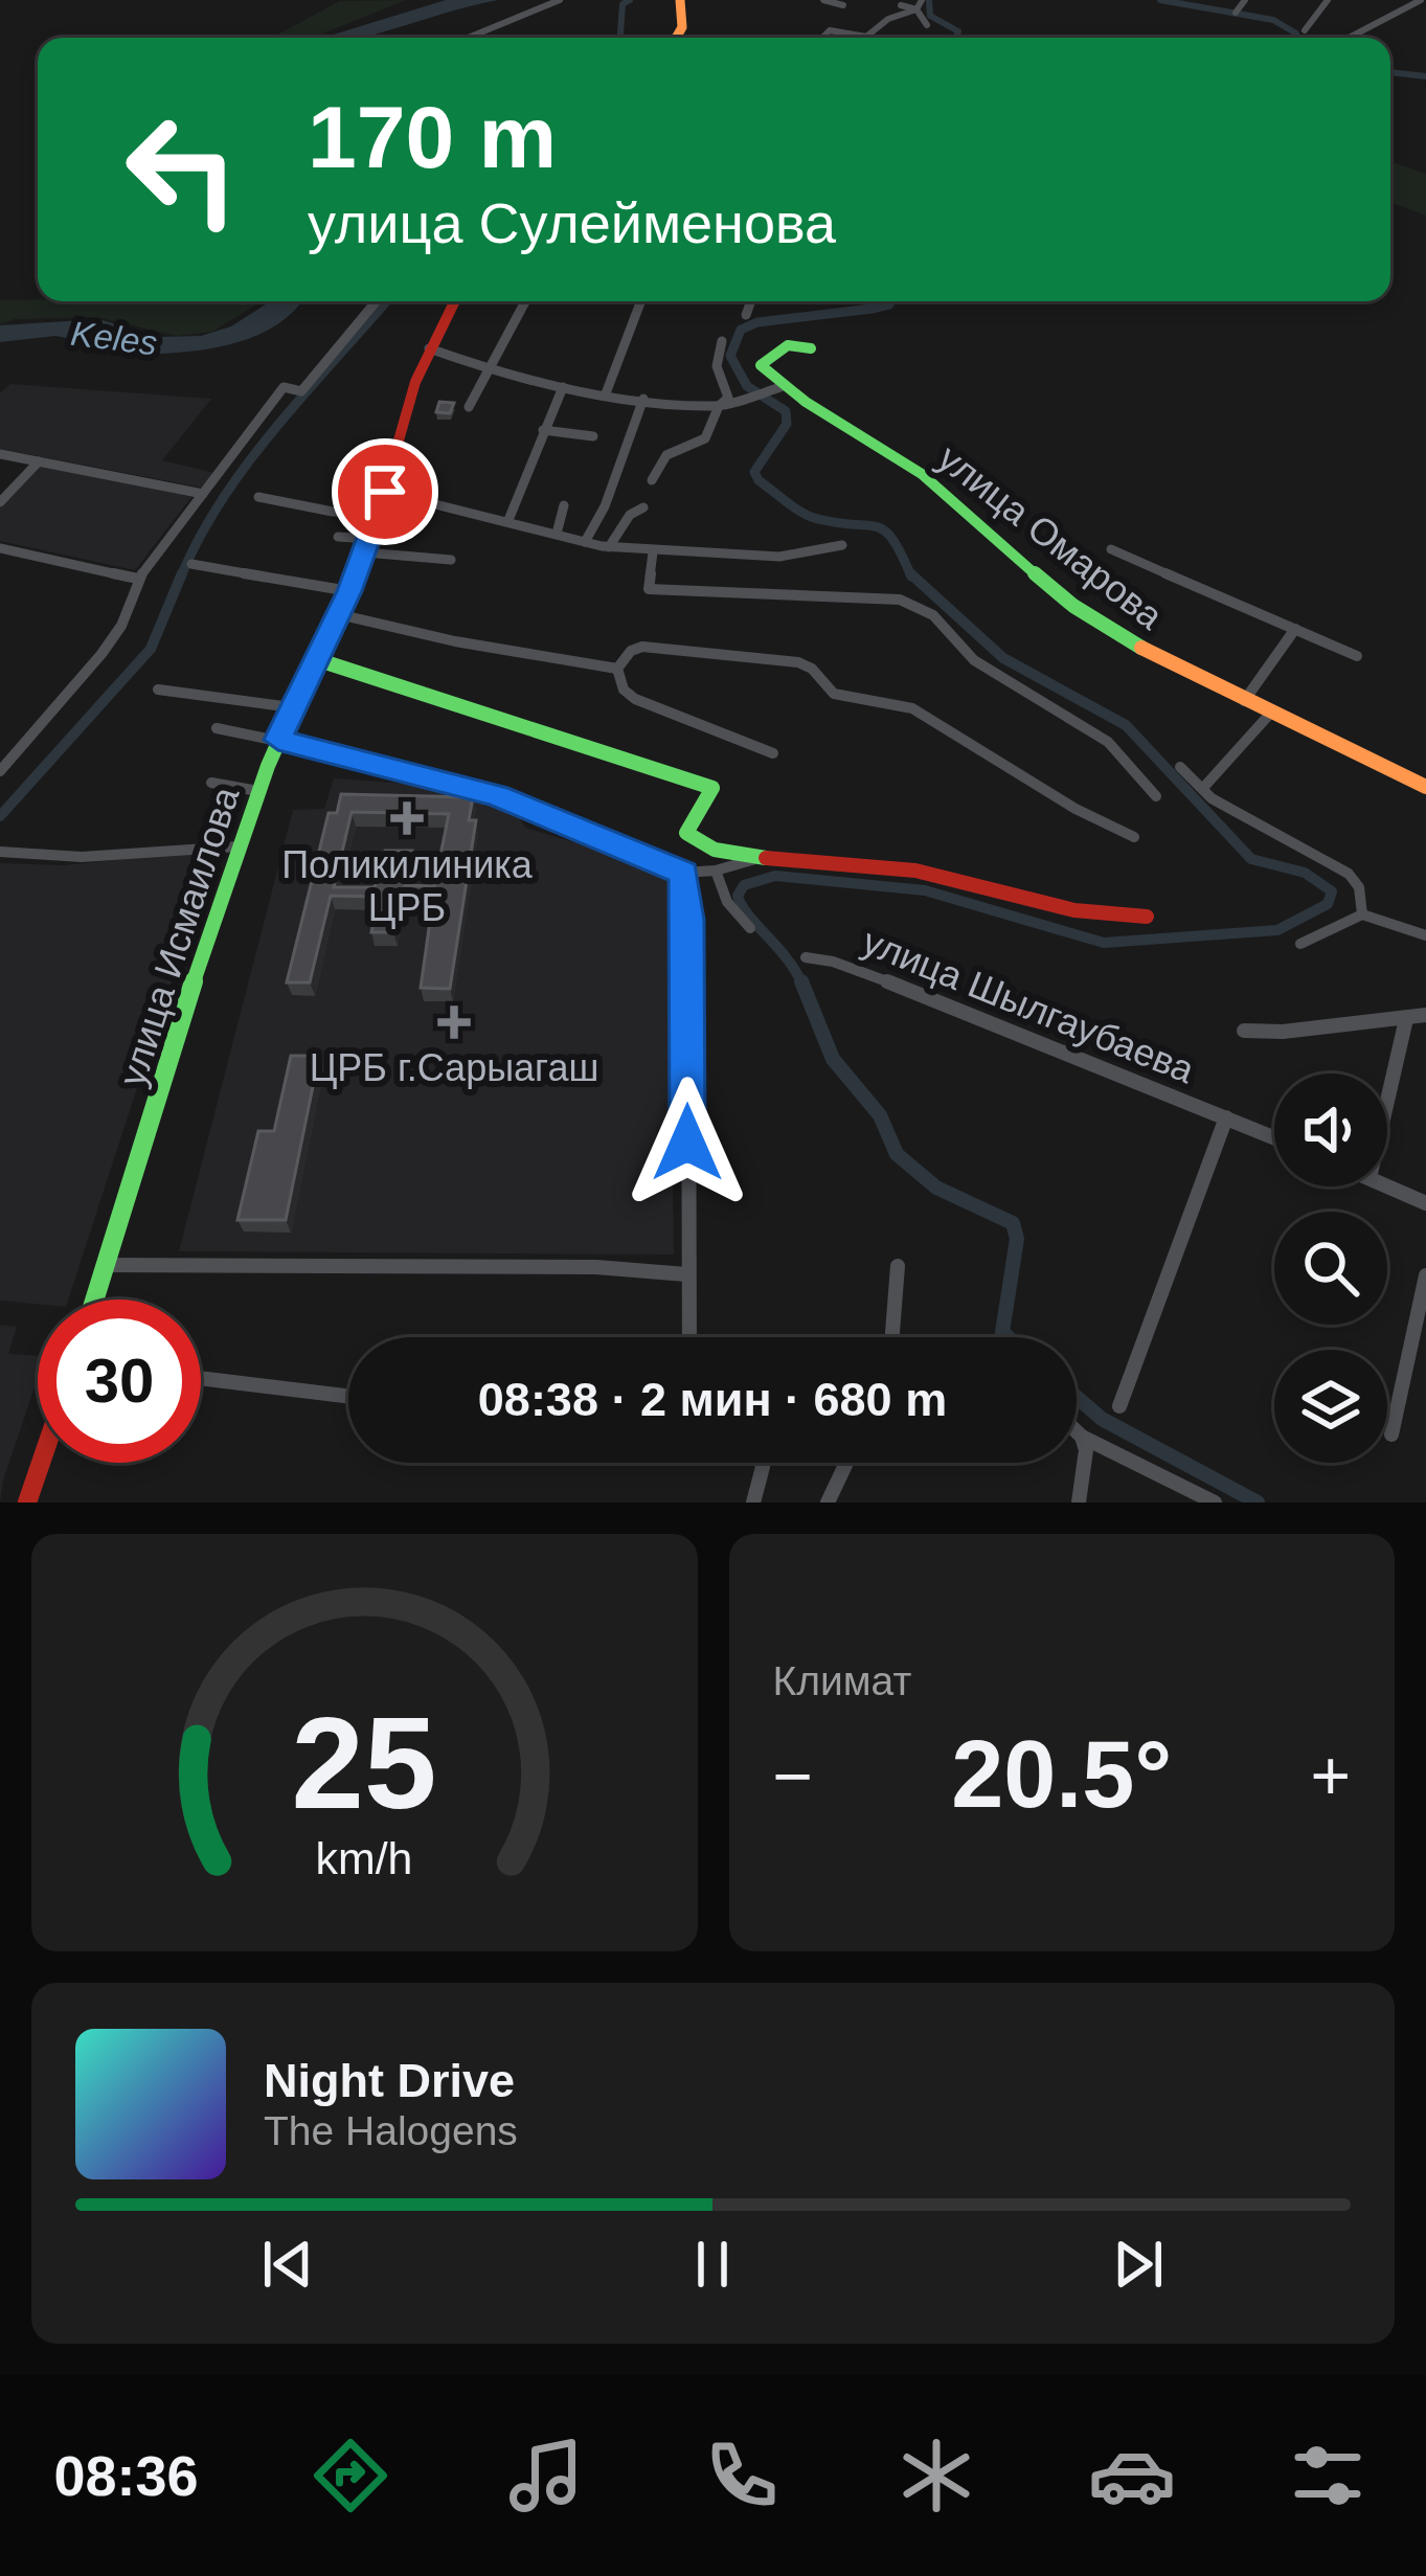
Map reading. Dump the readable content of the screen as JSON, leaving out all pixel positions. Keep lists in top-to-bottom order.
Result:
{
  "streets": {
    "street": ["улица Омарова", "улица Исмаилова", "улица Шылгаубаева"]
  },
  "water": ["Keles"],
  "places": {
    "health": ["Поликилиника ЦРБ", "ЦРБ г.Сарыагаш"]
  },
  "page": {
    "turn": ["170 m", "улица Сулейменова"],
    "limit": "30",
    "trip": "08:38 · 2 мин · 680 m",
    "tile": "Климат",
    "heat": ["−", "20.5°", "+"],
    "song": ["Night Drive", "The Halogens"],
    "tabs": "08:36",
    "gauge": ["25", "km/h"]
  }
}
